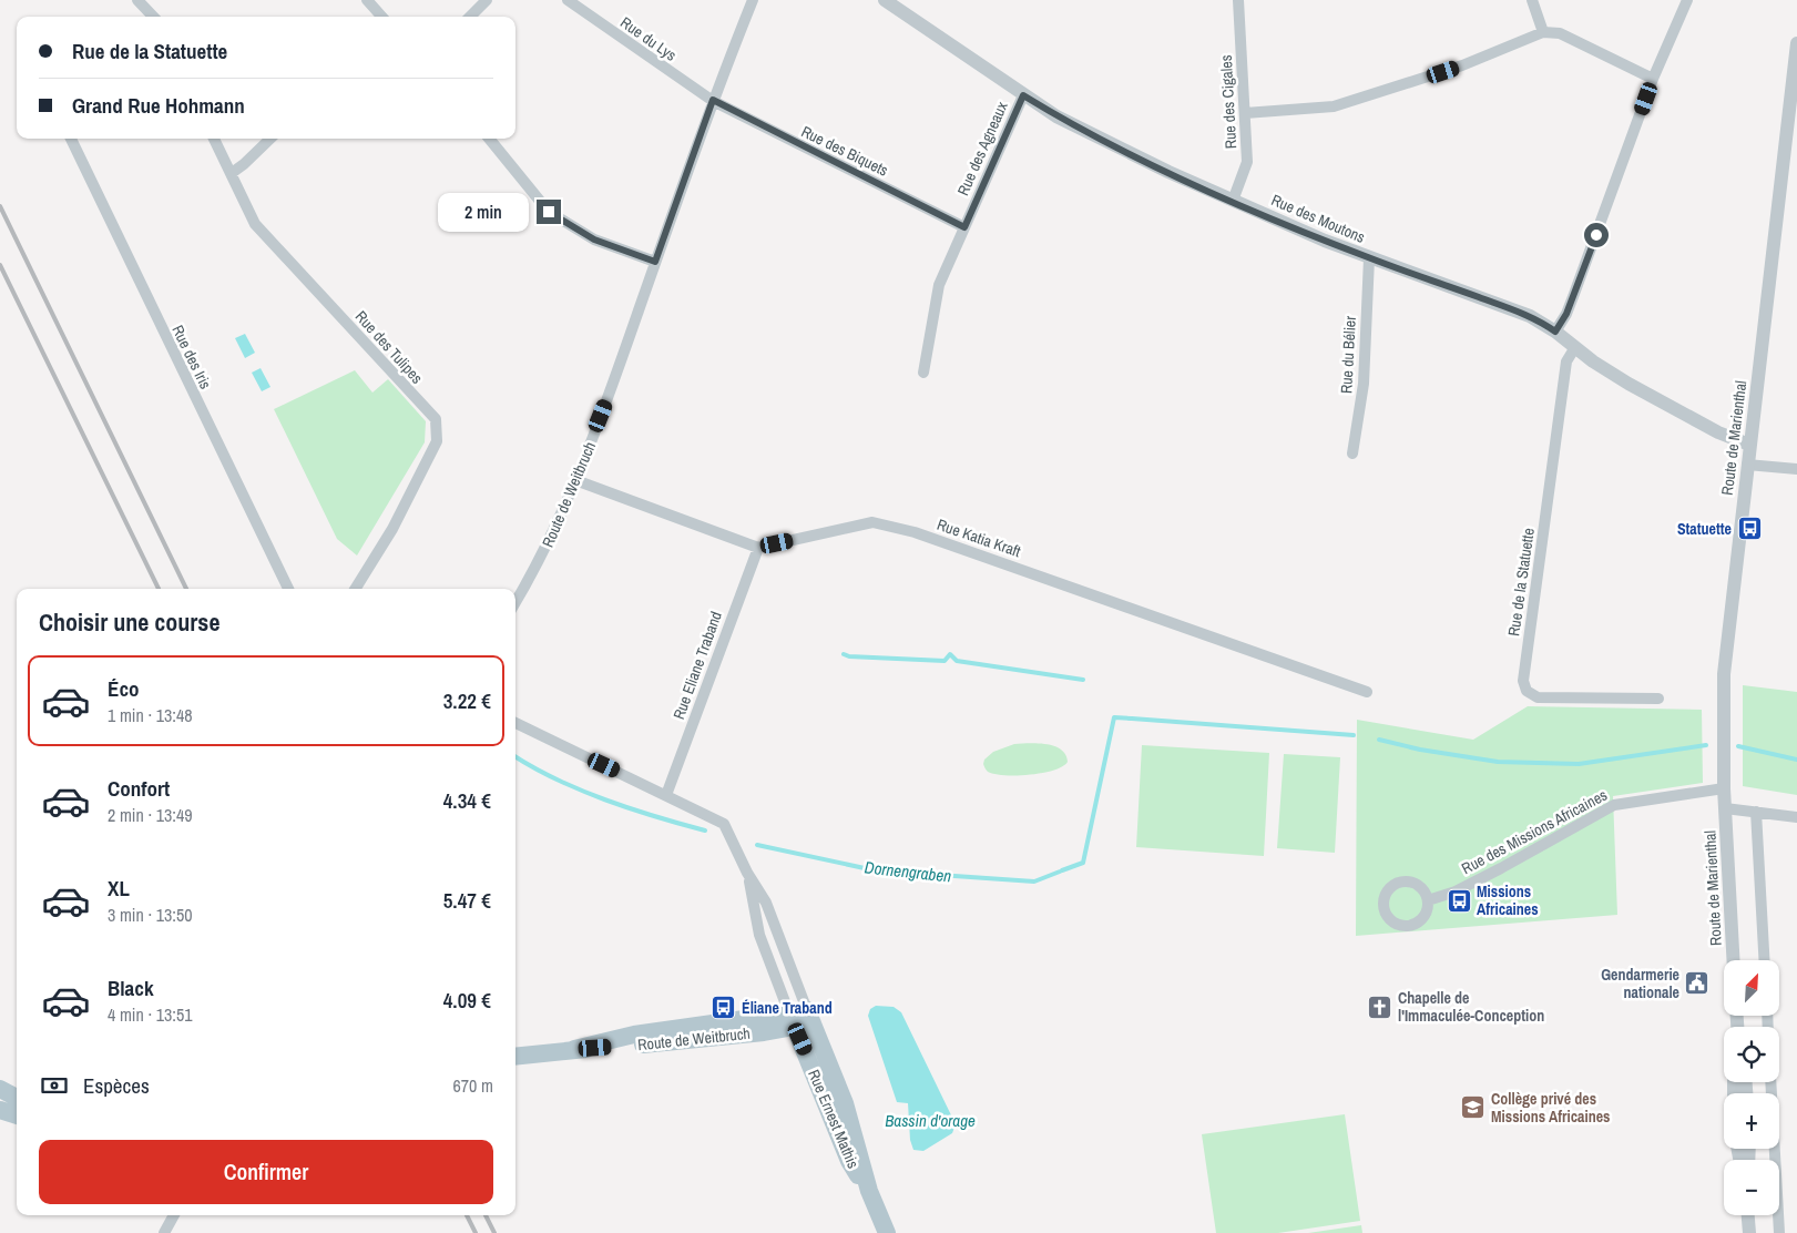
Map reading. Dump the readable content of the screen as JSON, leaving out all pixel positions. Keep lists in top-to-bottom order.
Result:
{
  "streets": {
    "main road": ["Route de Weitbruch", "Rue Ernest Mathis"],
    "street": [
      "Rue du Lys",
      "Rue des Cigales",
      "Rue des Agneaux",
      "Rue des Biquets",
      "Rue des Moutons",
      "Rue des Tulipes",
      "Rue du Bélier",
      "Rue des Iris",
      "Route de Marienthal",
      "Rue Katia Kraft",
      "Rue de la Statuette",
      "Rue Eliane Traband",
      "Rue des Missions Africaines"
    ]
  },
  "crossings": [
    ["Rue du Lys", "Rue des Biquets"],
    ["Rue du Lys", "Route de Weitbruch"],
    ["Rue des Cigales", "Rue des Moutons"],
    ["Rue des Agneaux", "Rue des Biquets"],
    ["Rue des Agneaux", "Rue des Moutons"],
    ["Rue des Biquets", "Route de Weitbruch"],
    ["Rue des Moutons", "Rue du Bélier"],
    ["Rue des Moutons", "Route de Marienthal"],
    ["Rue des Moutons", "Rue de la Statuette"],
    ["Route de Marienthal", "Rue des Missions Africaines"],
    ["Route de Weitbruch", "Rue Ernest Mathis"],
    ["Rue Katia Kraft", "Rue Eliane Traband"]
  ],
  "water": ["Dornengraben", "Bassin d'orage"],
  "places": {
    "bus stop": ["Statuette", "Missions Africaines", "Éliane Traband"],
    "public building": ["Gendarmerie nationale"],
    "church": ["Chapelle de l'Immaculée-Conception"],
    "school or university": ["Collège privé des Missions Africaines"]
  },
  "north": "top right",
  "page": {
    "banner": ["Rue de la Statuette", "Grand Rue Hohmann"],
    "bubble": "2 min",
    "heading": "Choisir une course",
    "list": [
      {
        "name": "Éco",
        "note": "1 min · 13:48",
        "value": "3.22 €"
      },
      {
        "name": "Confort",
        "note": "2 min · 13:49",
        "value": "4.34 €"
      },
      {
        "name": "XL",
        "note": "3 min · 13:50",
        "value": "5.47 €"
      },
      {
        "name": "Black",
        "note": "4 min · 13:51",
        "value": "4.09 €"
      }
    ],
    "map_buttons": ["+", "−"],
    "pay": ["Espèces", "670 m"],
    "buttons": "Confirmer"
  }
}
